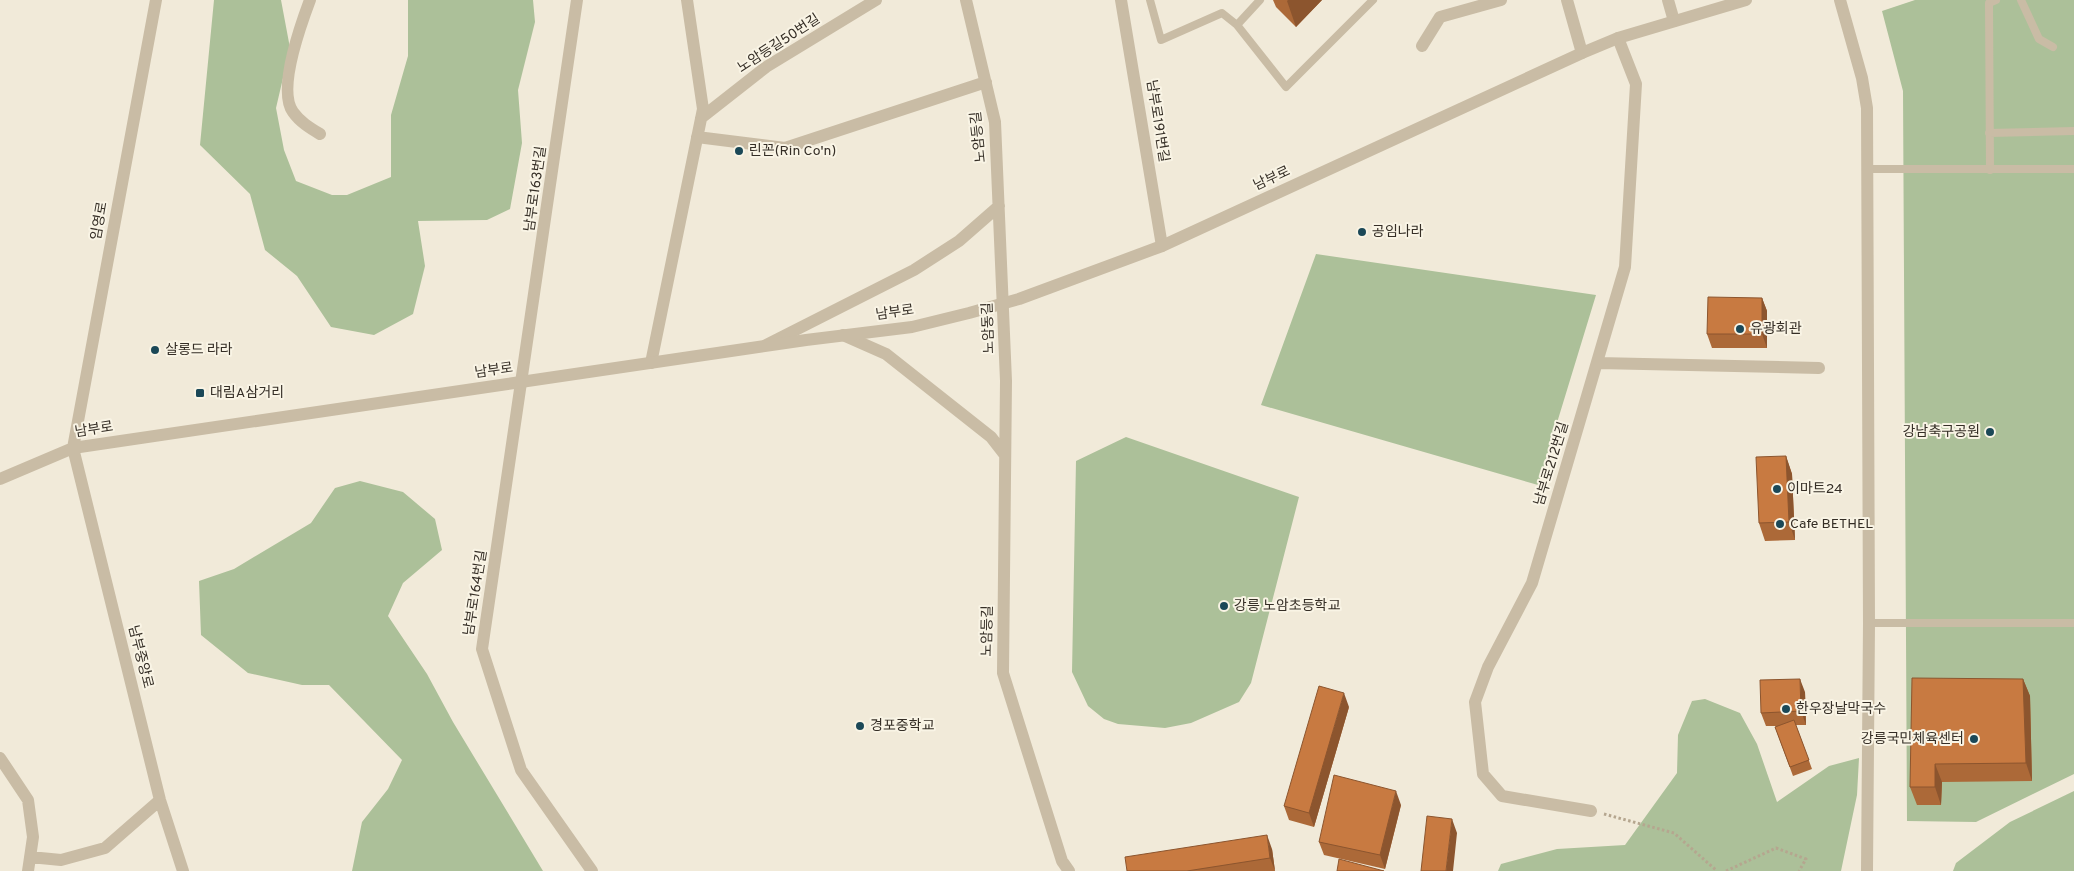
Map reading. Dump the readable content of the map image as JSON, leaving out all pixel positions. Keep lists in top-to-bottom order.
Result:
{
  "streets": {
    "street": [
      "노암등길50번길",
      "남부로191번길",
      "노암등길",
      "남부로",
      "남부로163번길",
      "임영로",
      "노암동길",
      "남부로212번길",
      "남부로164번길",
      "남부중앙로"
    ]
  },
  "crossings": [
    ["남부로191번길", "남부로"],
    ["노암등길", "노암동길"],
    ["남부로", "남부로163번길"],
    ["남부로", "임영로"],
    ["남부로", "남부로212번길"],
    ["남부로", "남부로164번길"],
    ["남부로", "남부중앙로"],
    ["남부로163번길", "남부로164번길"],
    ["임영로", "남부중앙로"]
  ],
  "places": {
    "other": [
      "린꼰(Rin Co'n)",
      "공임나라",
      "유광회관",
      "살롱드 라라",
      "강남축구공원",
      "이마트24",
      "Cafe BETHEL",
      "강릉 노암초등학교",
      "한우장날막국수",
      "경포중학교",
      "강릉국민체육센터"
    ],
    "transit": ["대림A삼거리"]
  }
}
